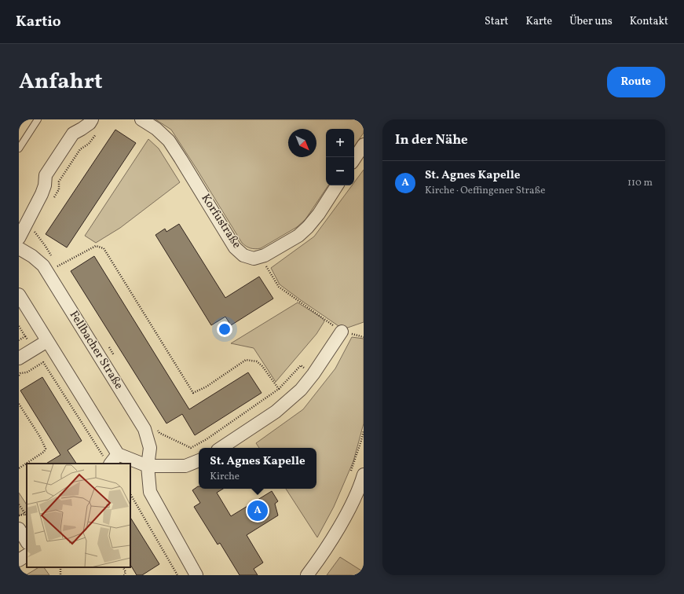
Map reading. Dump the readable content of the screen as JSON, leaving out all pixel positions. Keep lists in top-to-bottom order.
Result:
{
  "streets": {
    "street": ["Korfustraße", "Fellbacher Straße"]
  },
  "north": "bottom right",
  "page": {
    "header": "Kartio",
    "nav": [
      "Start",
      "Karte",
      "Über uns",
      "Kontakt"
    ],
    "title": "Anfahrt",
    "buttons": "Route",
    "heading": "In der Nähe",
    "map_buttons": ["+", "−"],
    "list": [
      {
        "mark": "A",
        "name": "St. Agnes Kapelle",
        "note": "Kirche · Oeffingener Straße",
        "value": "110 m"
      }
    ],
    "popup": ["St. Agnes Kapelle", "Kirche"],
    "pins": "A"
  }
}
